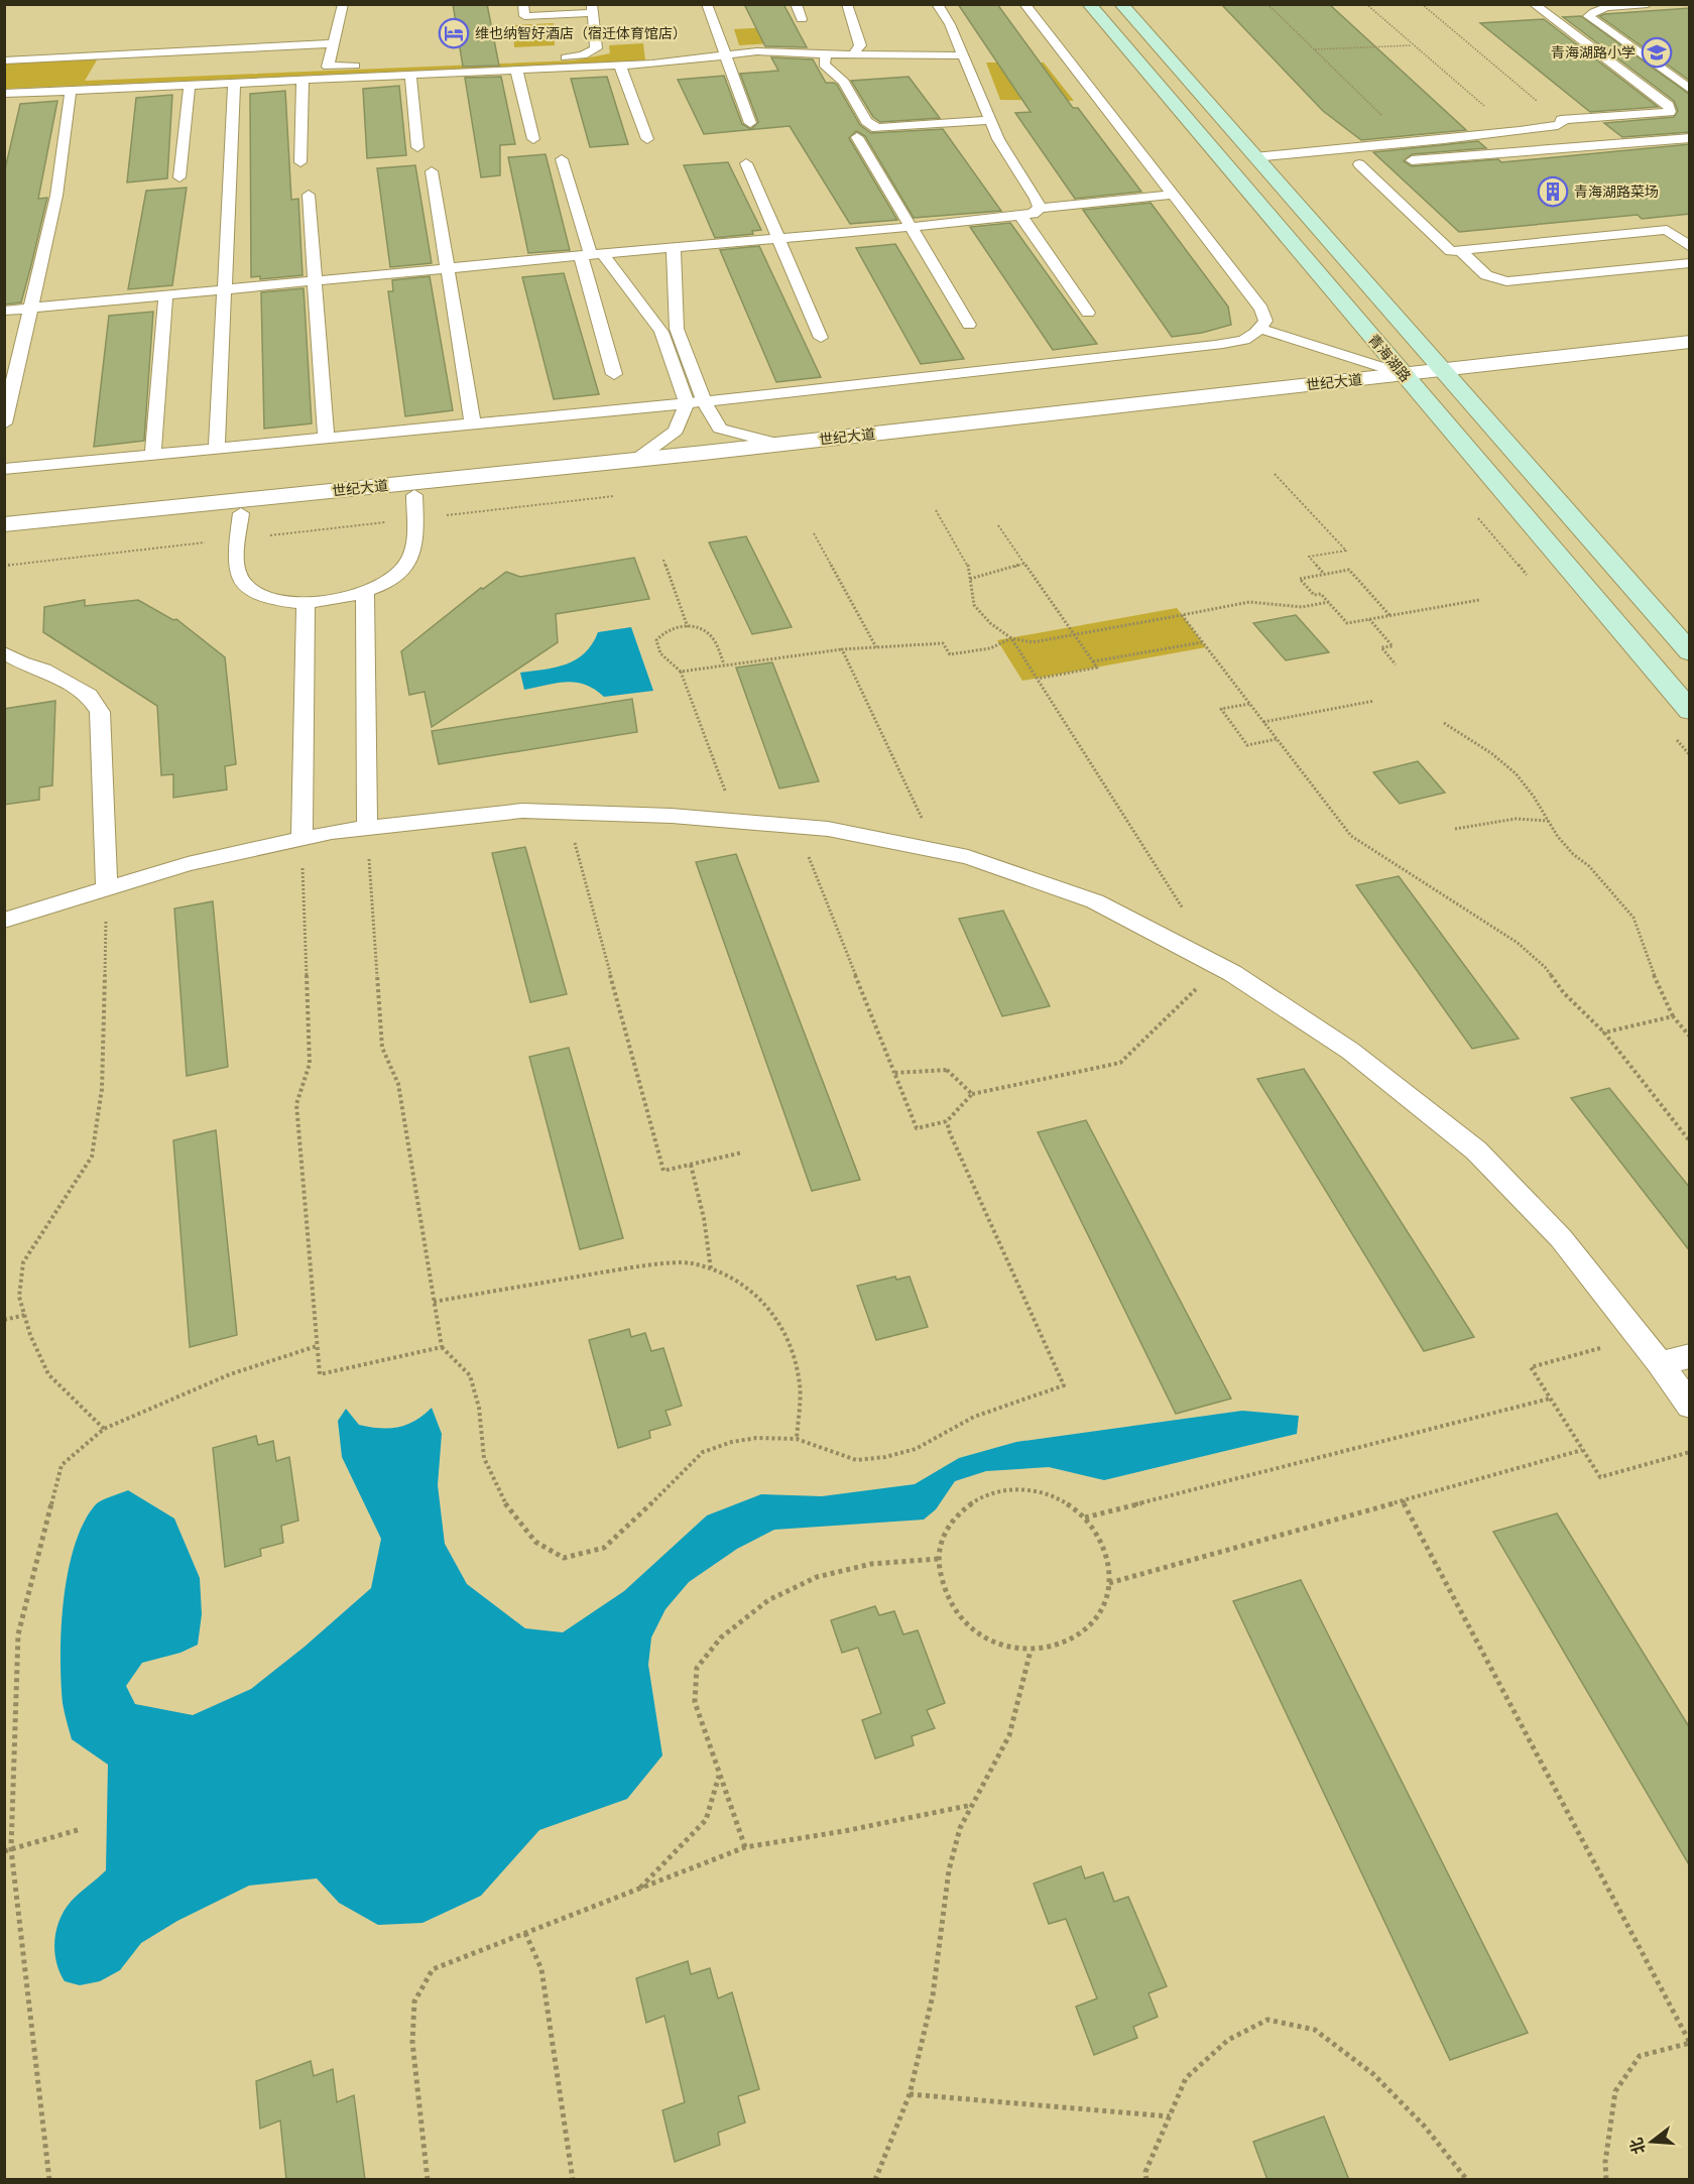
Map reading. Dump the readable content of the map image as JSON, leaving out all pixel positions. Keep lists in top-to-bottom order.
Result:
{
  "streets": {
    "main road": ["青海湖路"],
    "street": ["世纪大道"]
  },
  "crossings": [
    ["青海湖路", "世纪大道"]
  ],
  "places": {
    "hotel": ["维也纳智好酒店（宿迁体育馆店）"],
    "school or university": ["青海湖路小学"],
    "building": ["青海湖路菜场"]
  },
  "north": "left"
}
